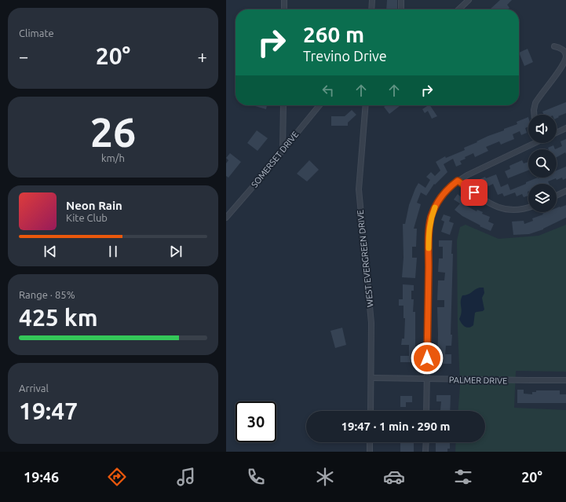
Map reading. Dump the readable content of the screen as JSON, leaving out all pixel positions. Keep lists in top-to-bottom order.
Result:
{
  "streets": {
    "street": ["SOMERSET DRIVE", "WEST EVERGREEN DRIVE", "PALMER DRIVE"]
  },
  "crossings": [
    ["WEST EVERGREEN DRIVE", "PALMER DRIVE"]
  ],
  "page": {
    "tile": [
      "Climate",
      ["26", "km/h"],
      ["Range · 85%", "425 km"],
      ["Arrival", "19:47"]
    ],
    "turn": ["260 m", "Trevino Drive"],
    "heat": ["−", "20°", "+"],
    "song": ["Neon Rain", "Kite Club"],
    "limit": "30",
    "trip": "19:47 · 1 min · 290 m",
    "tabs": ["19:46", "20°"]
  }
}
